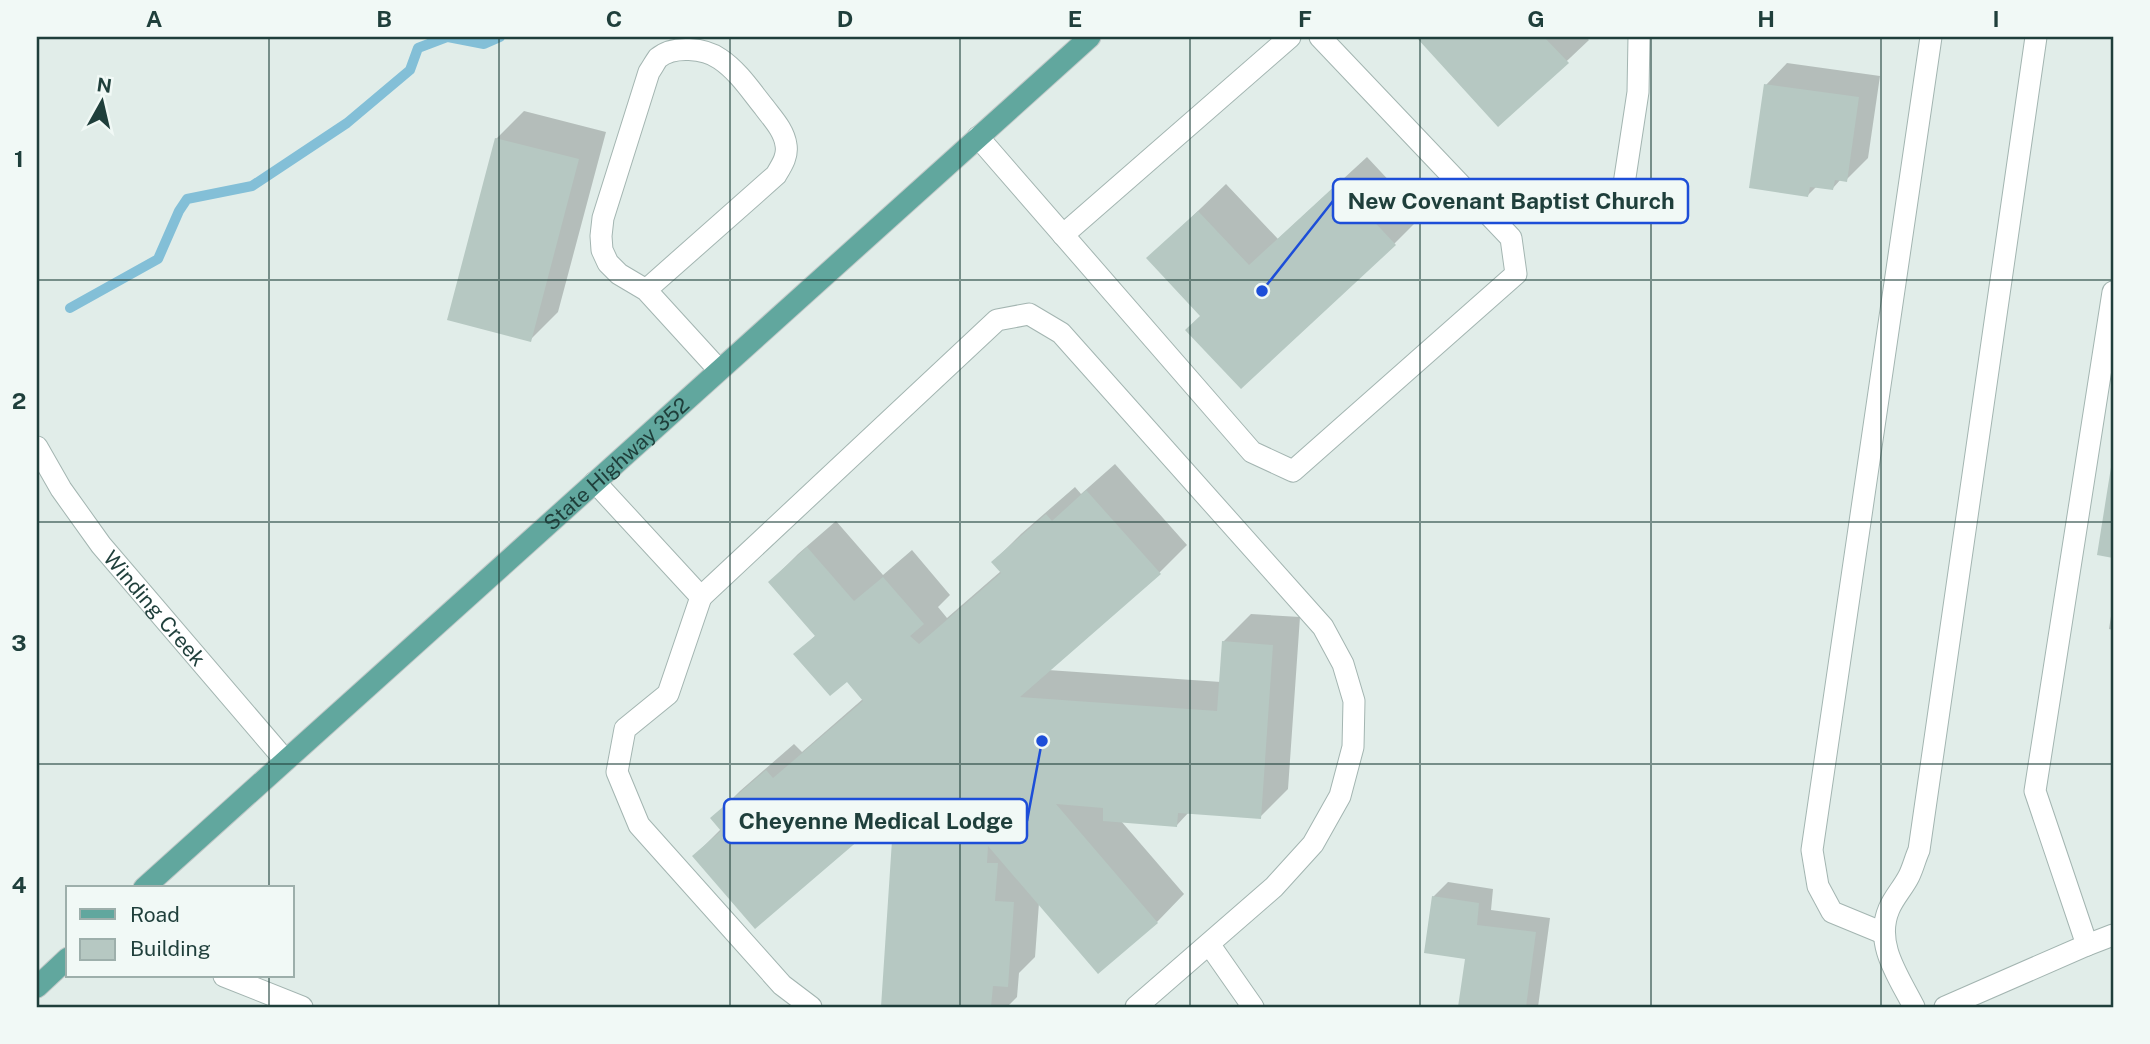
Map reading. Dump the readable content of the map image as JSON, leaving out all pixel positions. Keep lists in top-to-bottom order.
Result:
{
  "streets": {
    "main road": ["State Highway 352"],
    "street": ["Winding Creek"]
  },
  "crossings": [
    ["State Highway 352", "Winding Creek"]
  ],
  "places": ["New Covenant Baptist Church", "Cheyenne Medical Lodge"],
  "legend": ["Road", "Building"],
  "north": "top",
  "grid": {
    "columns": [
      "A",
      "B",
      "C",
      "D",
      "E",
      "F",
      "G",
      "H",
      "I"
    ],
    "rows": [
      "1",
      "2",
      "3",
      "4"
    ]
  }
}
